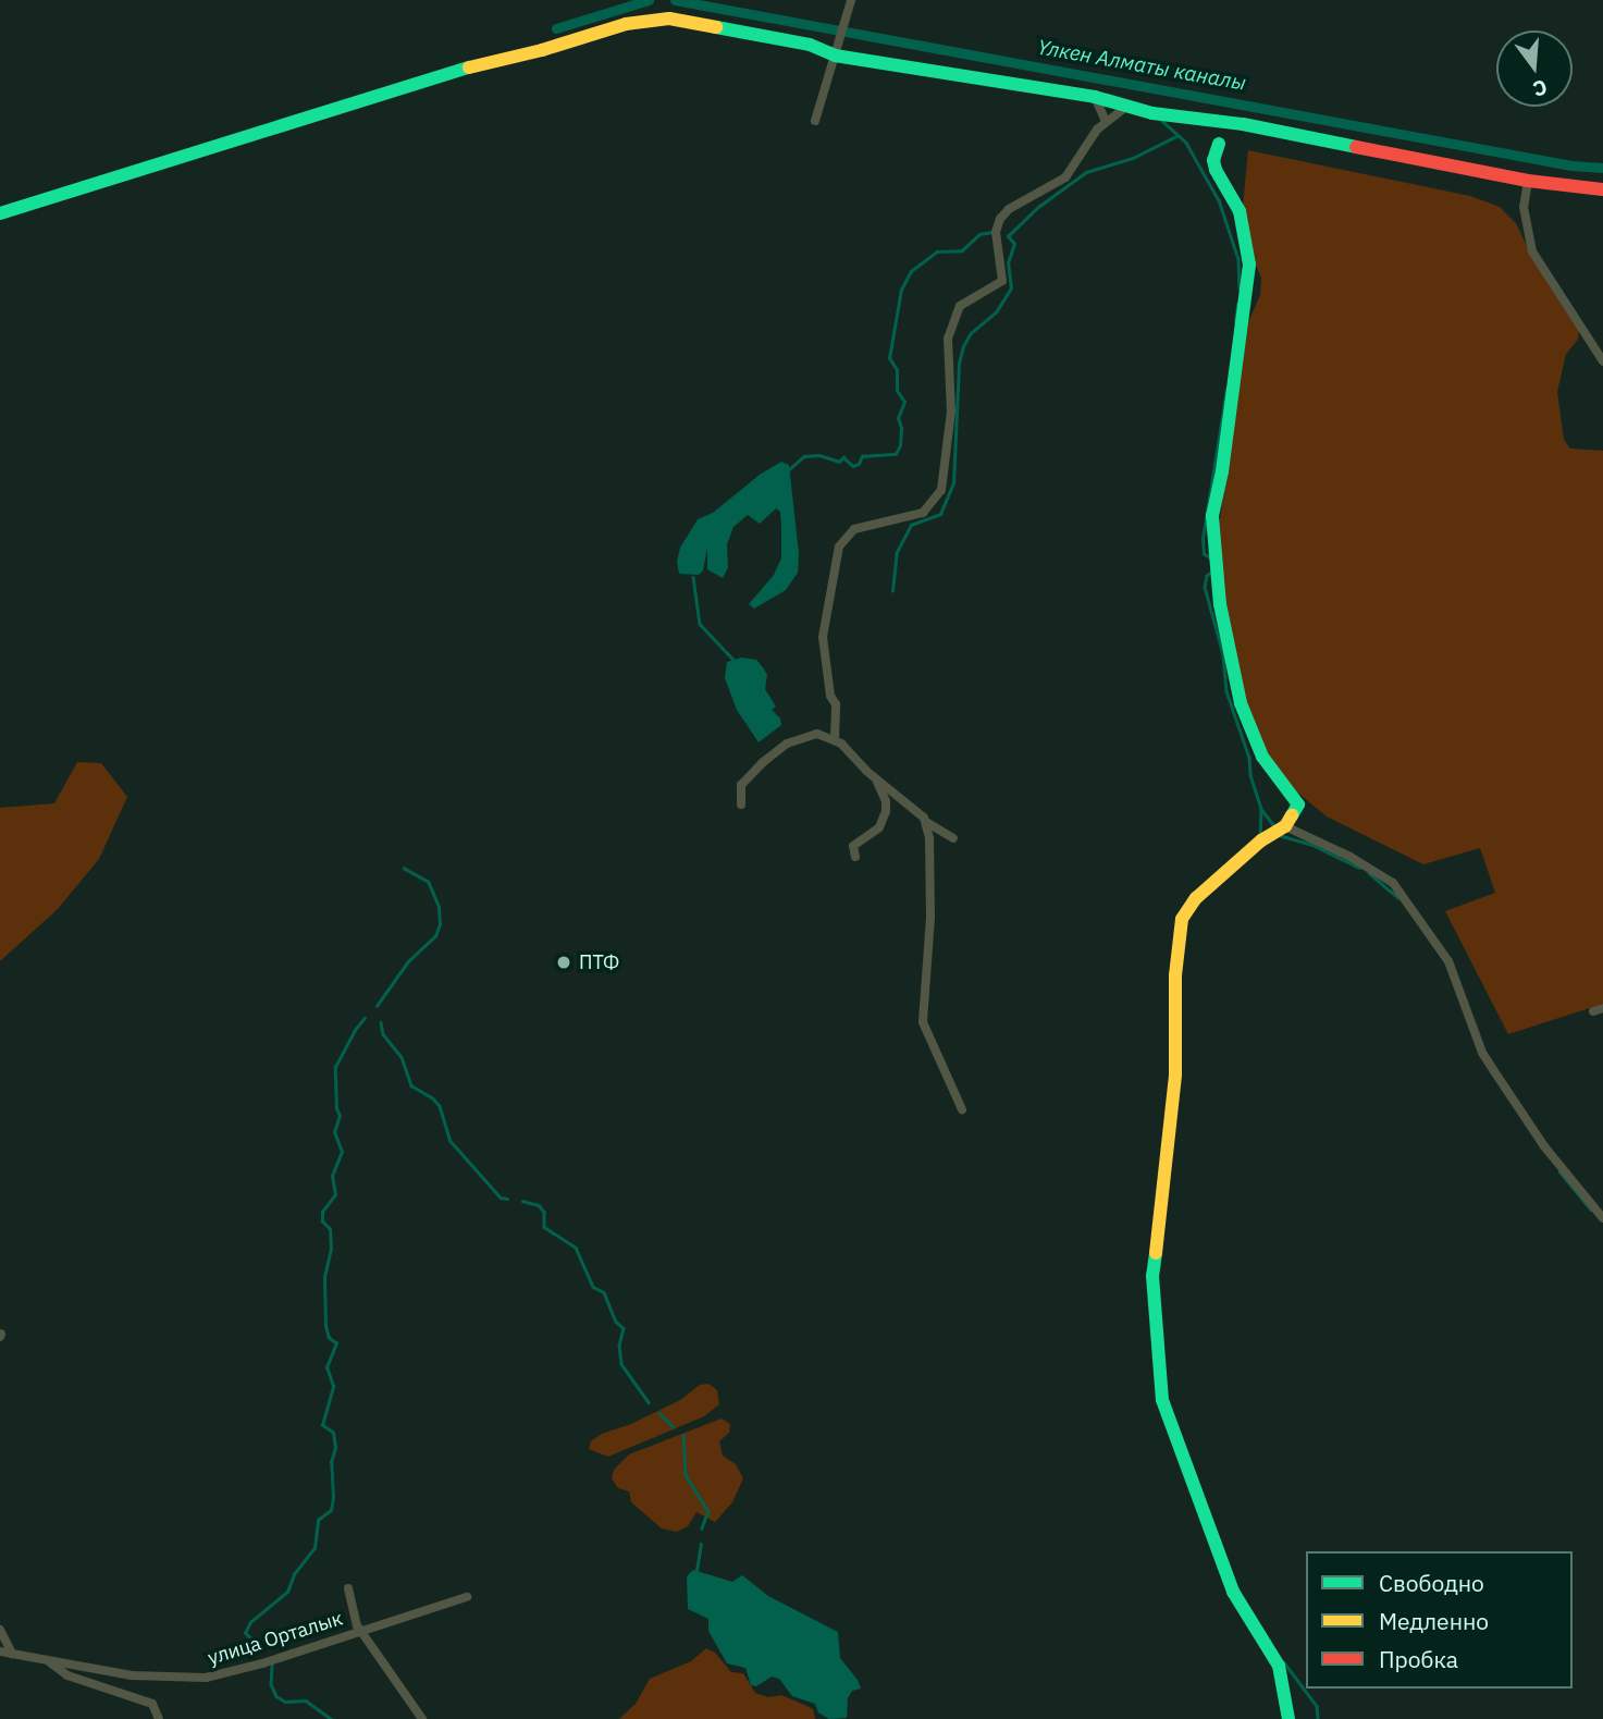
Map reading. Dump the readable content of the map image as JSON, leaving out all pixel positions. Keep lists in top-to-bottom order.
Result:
{
  "streets": {
    "street": ["улица Орталык"]
  },
  "water": ["Үлкен Алматы каналы"],
  "places": ["ПТФ"],
  "legend": ["Свободно", "Медленно", "Пробка"],
  "north": "bottom"
}
